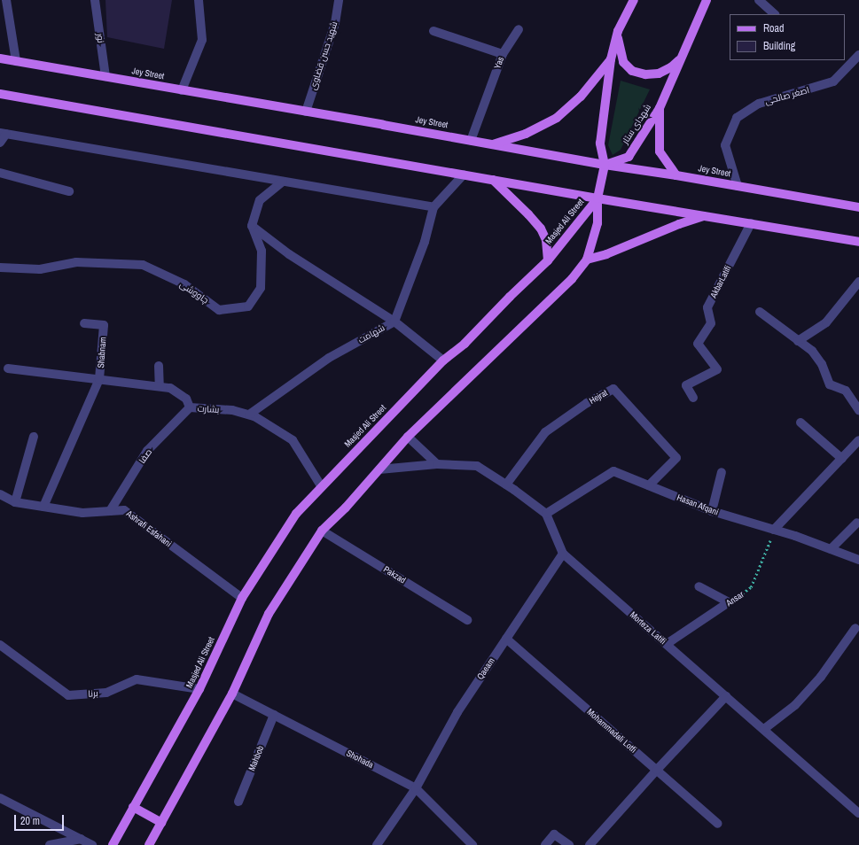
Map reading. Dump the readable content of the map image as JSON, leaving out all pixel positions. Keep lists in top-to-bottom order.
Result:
{
  "streets": {
    "main road": ["Jey Street", "شهدای ستار", "Masjed Ali Street"],
    "street": [
      "نور",
      "شهید حسن قضاوی",
      "Yas",
      "اصغر صالحی",
      "AkbarLatifi",
      "چاووشی",
      "شهامت",
      "Shabnam",
      "Hejrat",
      "بشارت",
      "صفا",
      "Hasan Afqani",
      "Ashrafi Esfahani",
      "Pakzad",
      "Ansar",
      "Morteza Latifi",
      "Qaeam",
      "برنا",
      "Mohammadali Lotfi",
      "Mahbob",
      "Shohada"
    ]
  },
  "crossings": [
    ["نور", "Jey Street"],
    ["شهید حسن قضاوی", "Jey Street"],
    ["Yas", "Jey Street"],
    ["Jey Street", "اصغر صالحی"],
    ["Jey Street", "شهدای ستار"],
    ["Masjed Ali Street", "بشارت"],
    ["Masjed Ali Street", "Ashrafi Esfahani"],
    ["Masjed Ali Street", "Pakzad"],
    ["Masjed Ali Street", "برنا"],
    ["Masjed Ali Street", "Shohada"],
    ["شهامت", "بشارت"],
    ["Shabnam", "بشارت"],
    ["Hejrat", "Hasan Afqani"],
    ["بشارت", "صفا"],
    ["صفا", "Ashrafi Esfahani"],
    ["Hasan Afqani", "Ansar"],
    ["Hasan Afqani", "Morteza Latifi"],
    ["Ansar", "Morteza Latifi"],
    ["Morteza Latifi", "Qaeam"],
    ["Qaeam", "Mohammadali Lotfi"],
    ["Qaeam", "Shohada"],
    ["Mahbob", "Shohada"]
  ],
  "legend": ["Road", "Building"],
  "scale_bar": "20 m"
}
